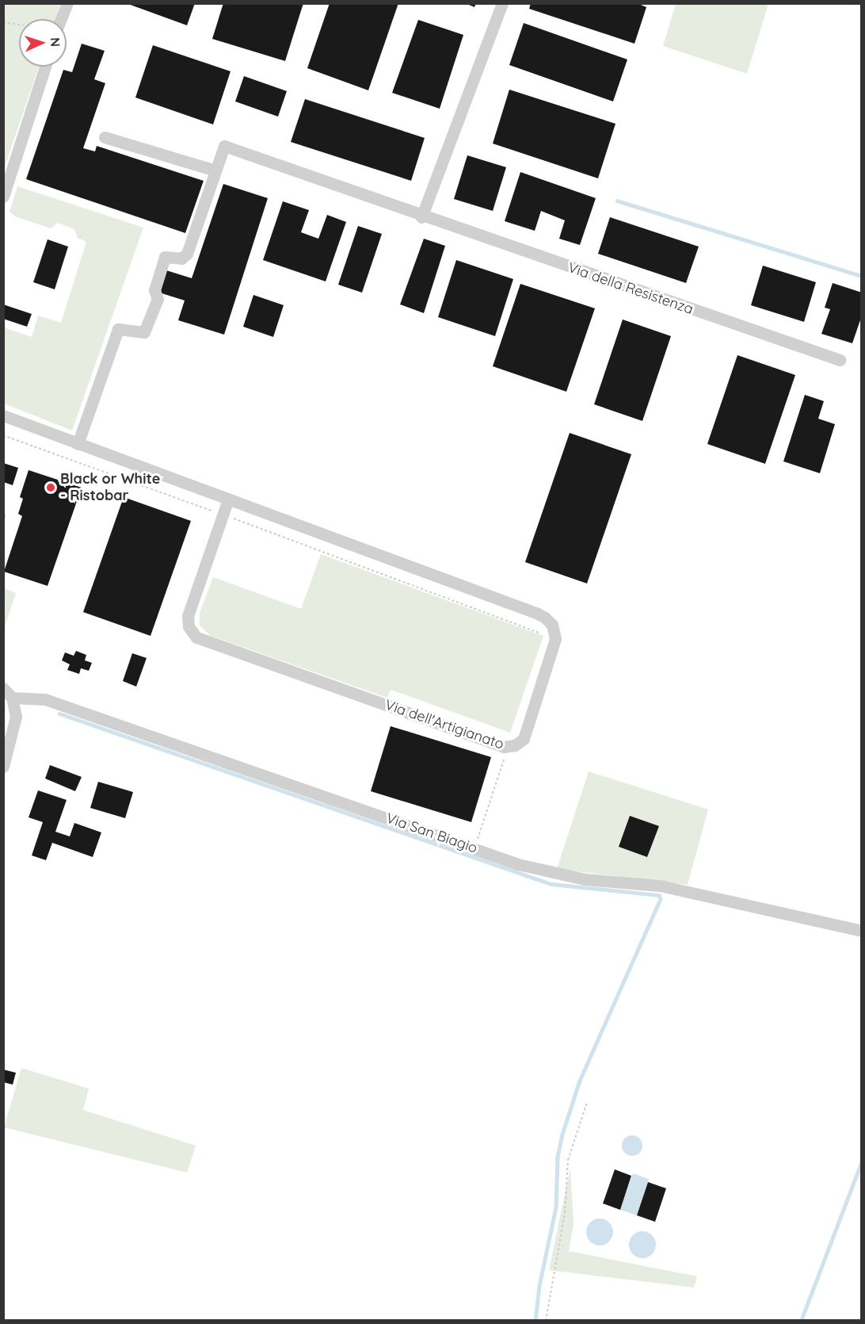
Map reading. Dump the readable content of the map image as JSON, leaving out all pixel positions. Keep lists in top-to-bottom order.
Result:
{
  "streets": {
    "street": ["Via della Resistenza", "Via dell'Artigianato", "Via San Biagio"]
  },
  "places": ["Black or White - Ristobar"],
  "north": "right"
}
